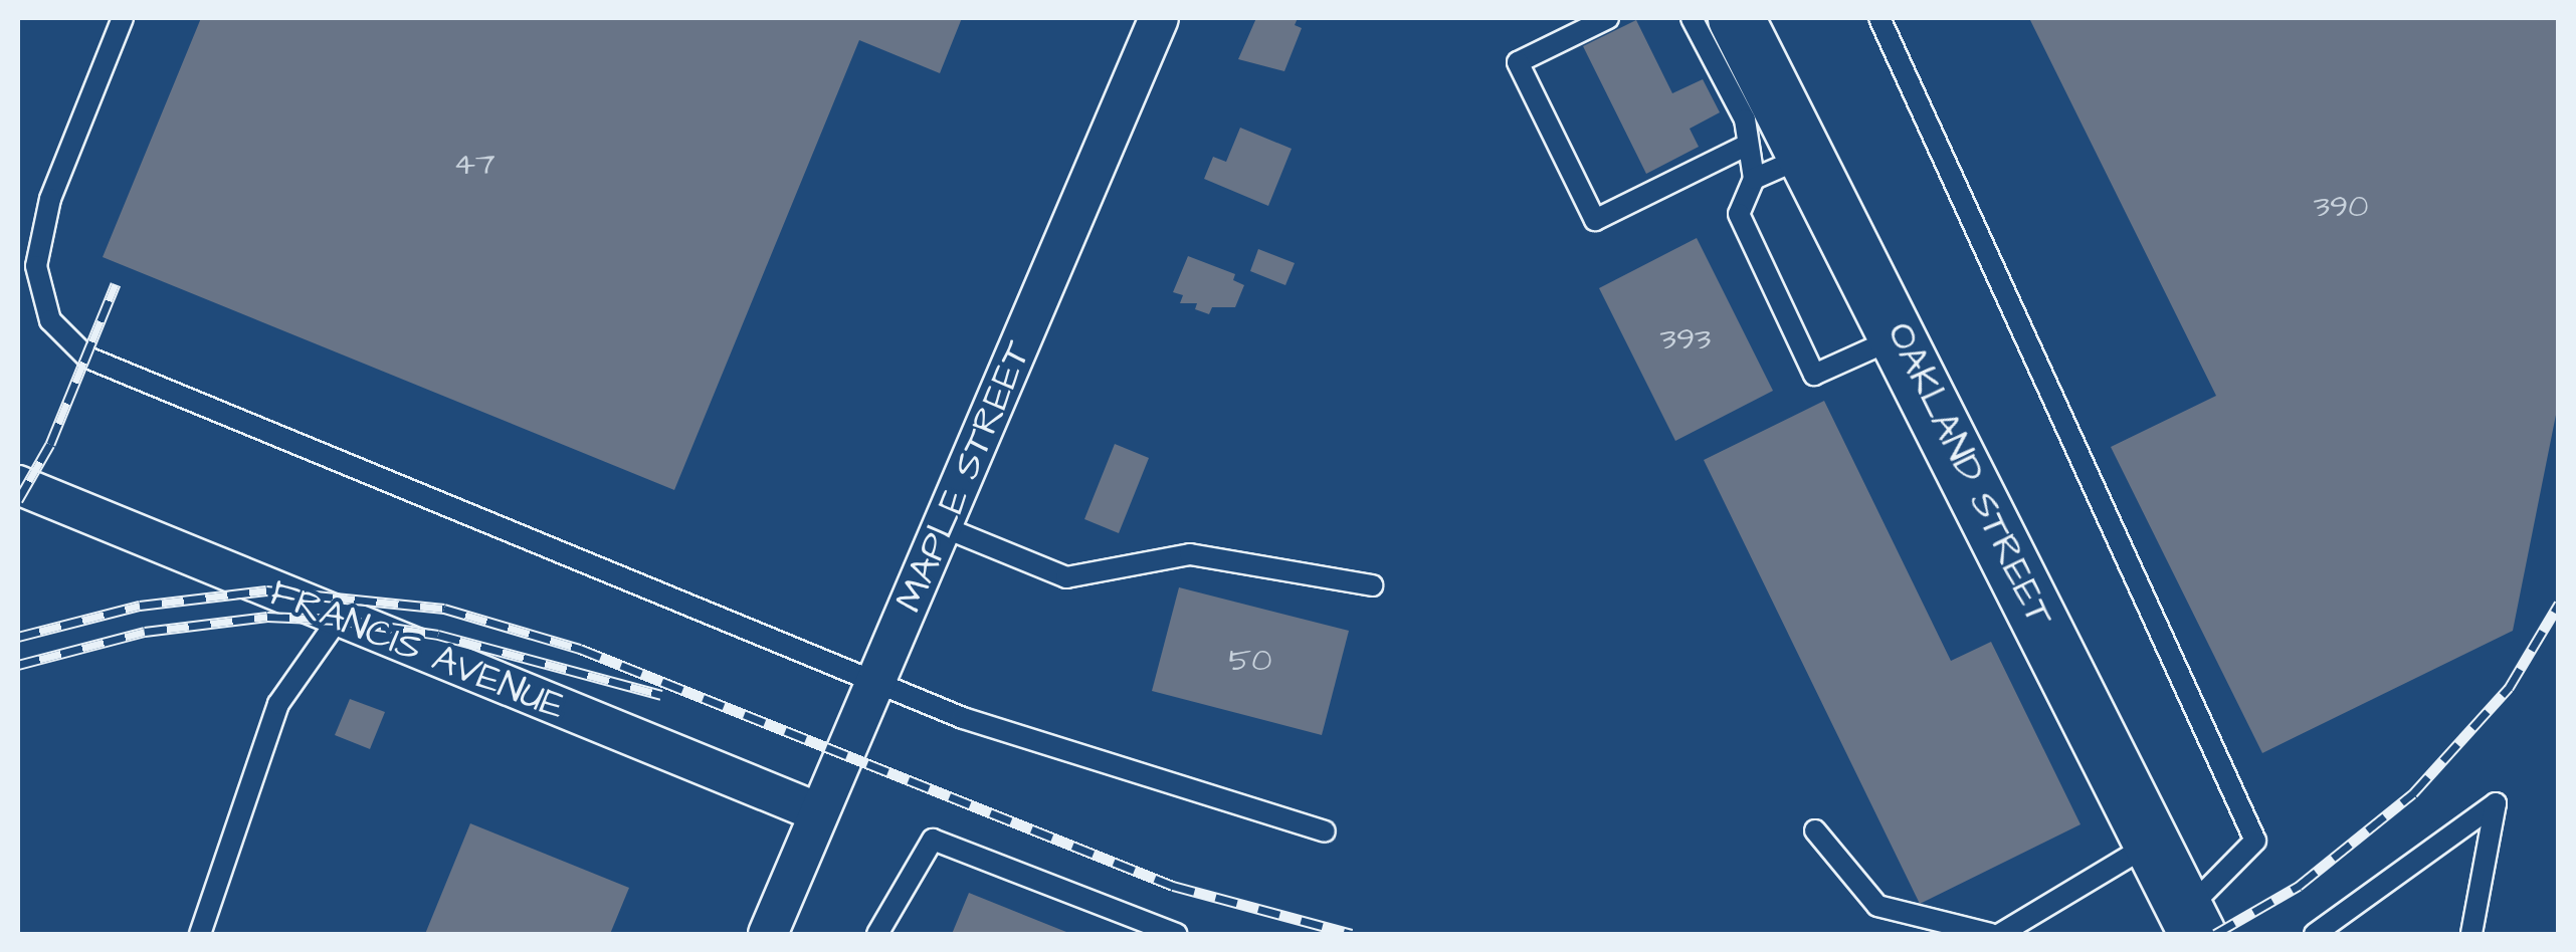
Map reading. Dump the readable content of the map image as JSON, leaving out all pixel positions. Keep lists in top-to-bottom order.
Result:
{
  "streets": {
    "main road": ["OAKLAND STREET"],
    "street": ["MAPLE STREET", "FRANCIS AVENUE"]
  },
  "crossings": [
    ["MAPLE STREET", "FRANCIS AVENUE"]
  ],
  "house_numbers": [
    "47",
    "390",
    "393",
    "50"
  ]
}
